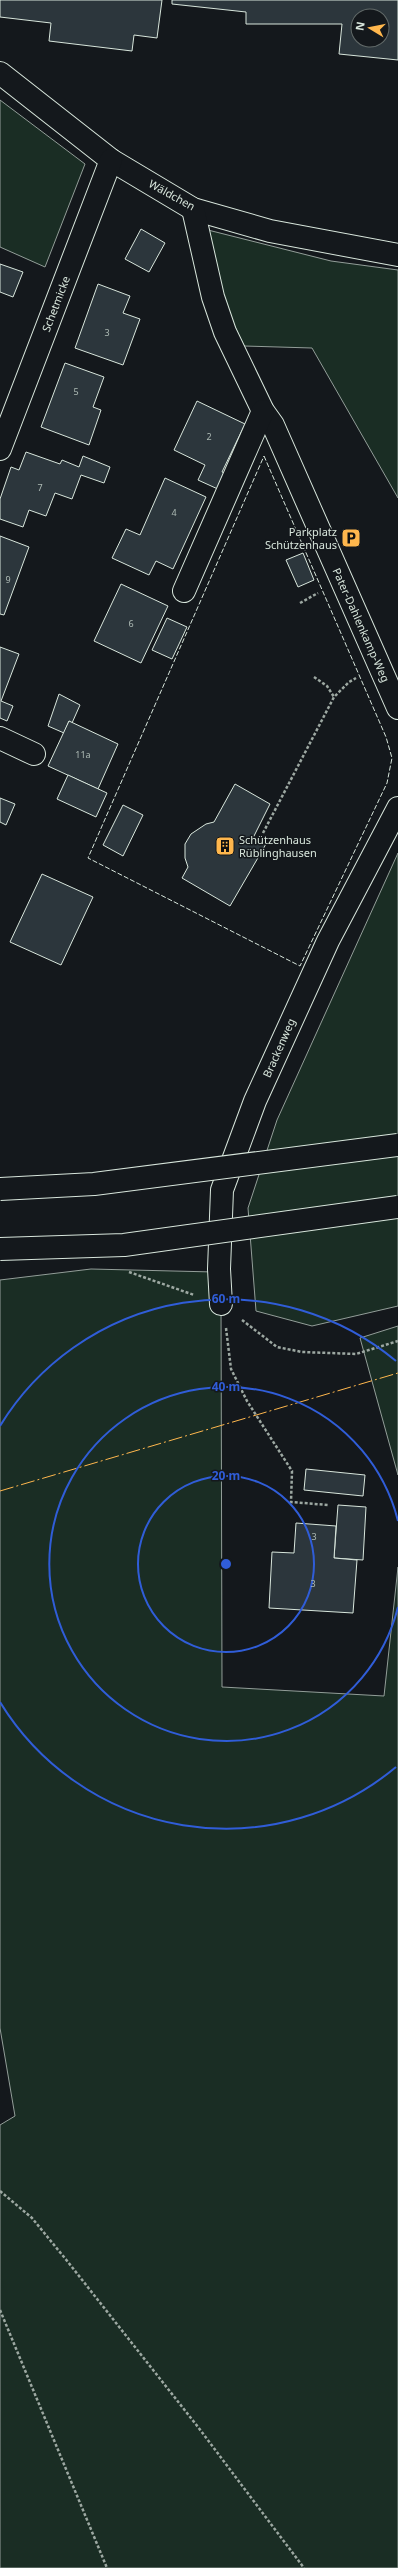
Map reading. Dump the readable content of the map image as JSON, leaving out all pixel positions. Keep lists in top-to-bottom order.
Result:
{
  "streets": {
    "main road": [
      "Wäldchen",
      "Schetmicke",
      "Pater-Dahlenkamp-Weg",
      "Brackenweg"
    ]
  },
  "crossings": [
    ["Wäldchen", "Schetmicke"],
    ["Wäldchen", "Pater-Dahlenkamp-Weg"]
  ],
  "places": {
    "parking": ["Parkplatz Schützenhaus"],
    "building": ["Schützenhaus Rüblinghausen"]
  },
  "house_numbers": [
    "3",
    "5",
    "2",
    "7",
    "4",
    "9",
    "6",
    "11a",
    "3",
    "3"
  ],
  "north": "left",
  "rings": ["60 m", "40 m", "20 m"]
}
